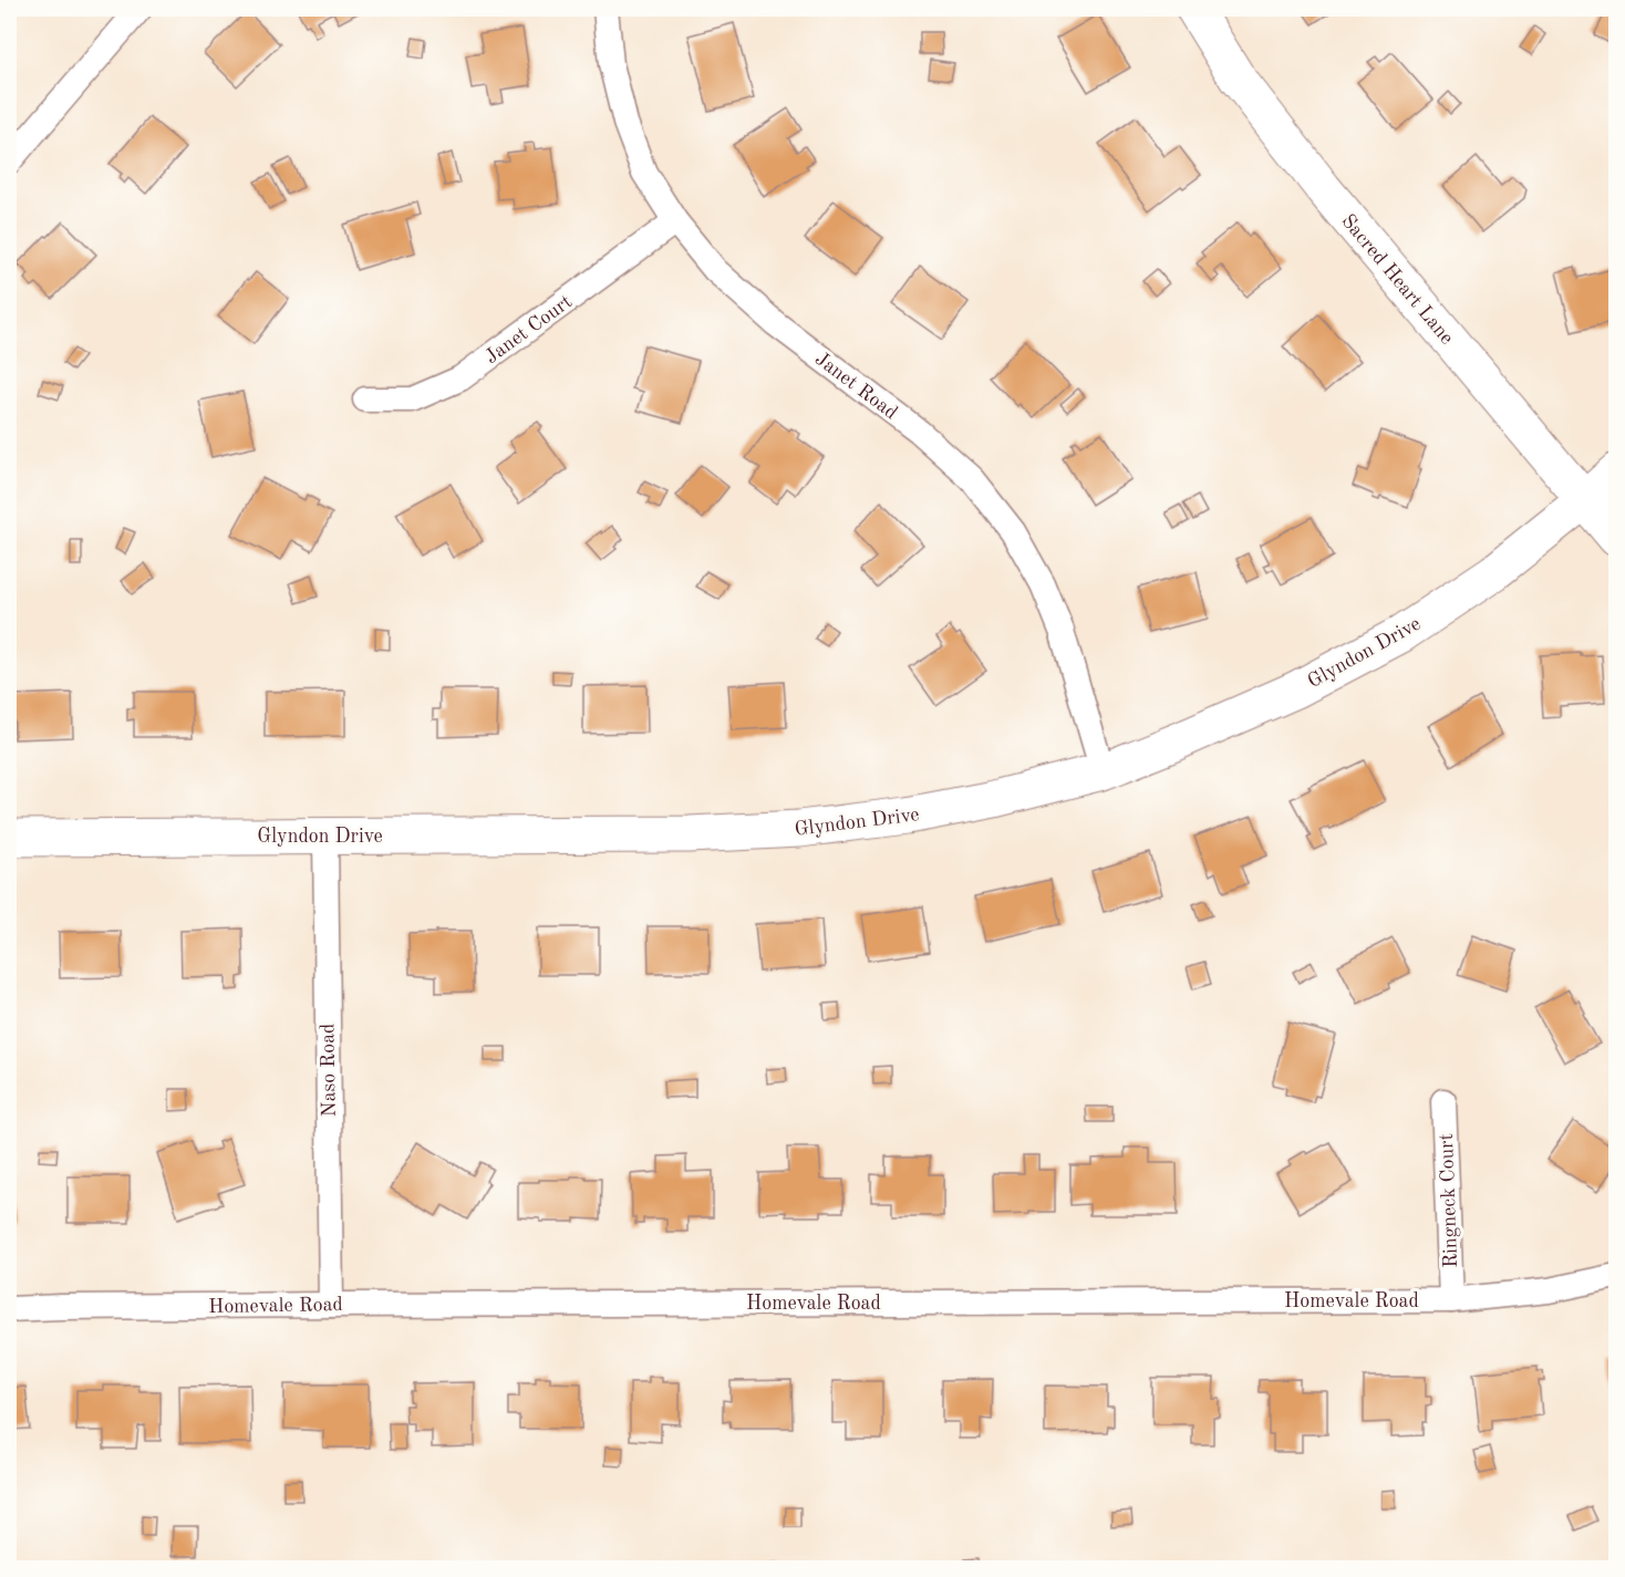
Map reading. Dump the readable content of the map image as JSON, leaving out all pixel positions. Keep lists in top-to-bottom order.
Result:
{
  "streets": {
    "street": [
      "Sacred Heart Lane",
      "Janet Court",
      "Janet Road",
      "Glyndon Drive",
      "Naso Road",
      "Ringneck Court",
      "Homevale Road"
    ]
  },
  "crossings": [
    ["Sacred Heart Lane", "Glyndon Drive"],
    ["Janet Court", "Janet Road"],
    ["Janet Road", "Glyndon Drive"],
    ["Glyndon Drive", "Naso Road"],
    ["Naso Road", "Homevale Road"],
    ["Ringneck Court", "Homevale Road"]
  ]
}
